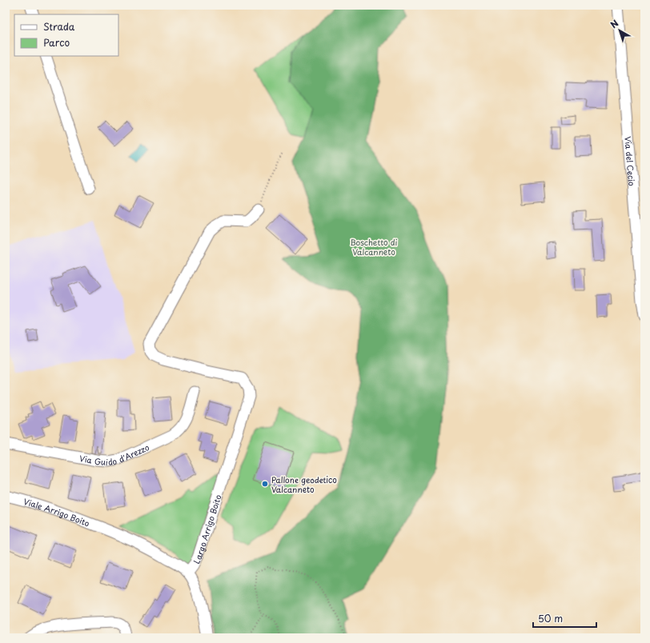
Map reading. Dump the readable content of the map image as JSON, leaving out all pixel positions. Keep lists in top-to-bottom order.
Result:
{
  "streets": {
    "street": [
      "Via del Cecio",
      "Via Guido d'Arezzo",
      "Viale Arrigo Boito",
      "Largo Arrigo Boito"
    ]
  },
  "crossings": [
    ["Viale Arrigo Boito", "Largo Arrigo Boito"]
  ],
  "parks": ["Boschetto di Valcanneto"],
  "places": ["Pallone geodetico Valcanneto"],
  "legend": ["Strada", "Parco"],
  "scale_bar": "50 m",
  "north": "top left"
}
